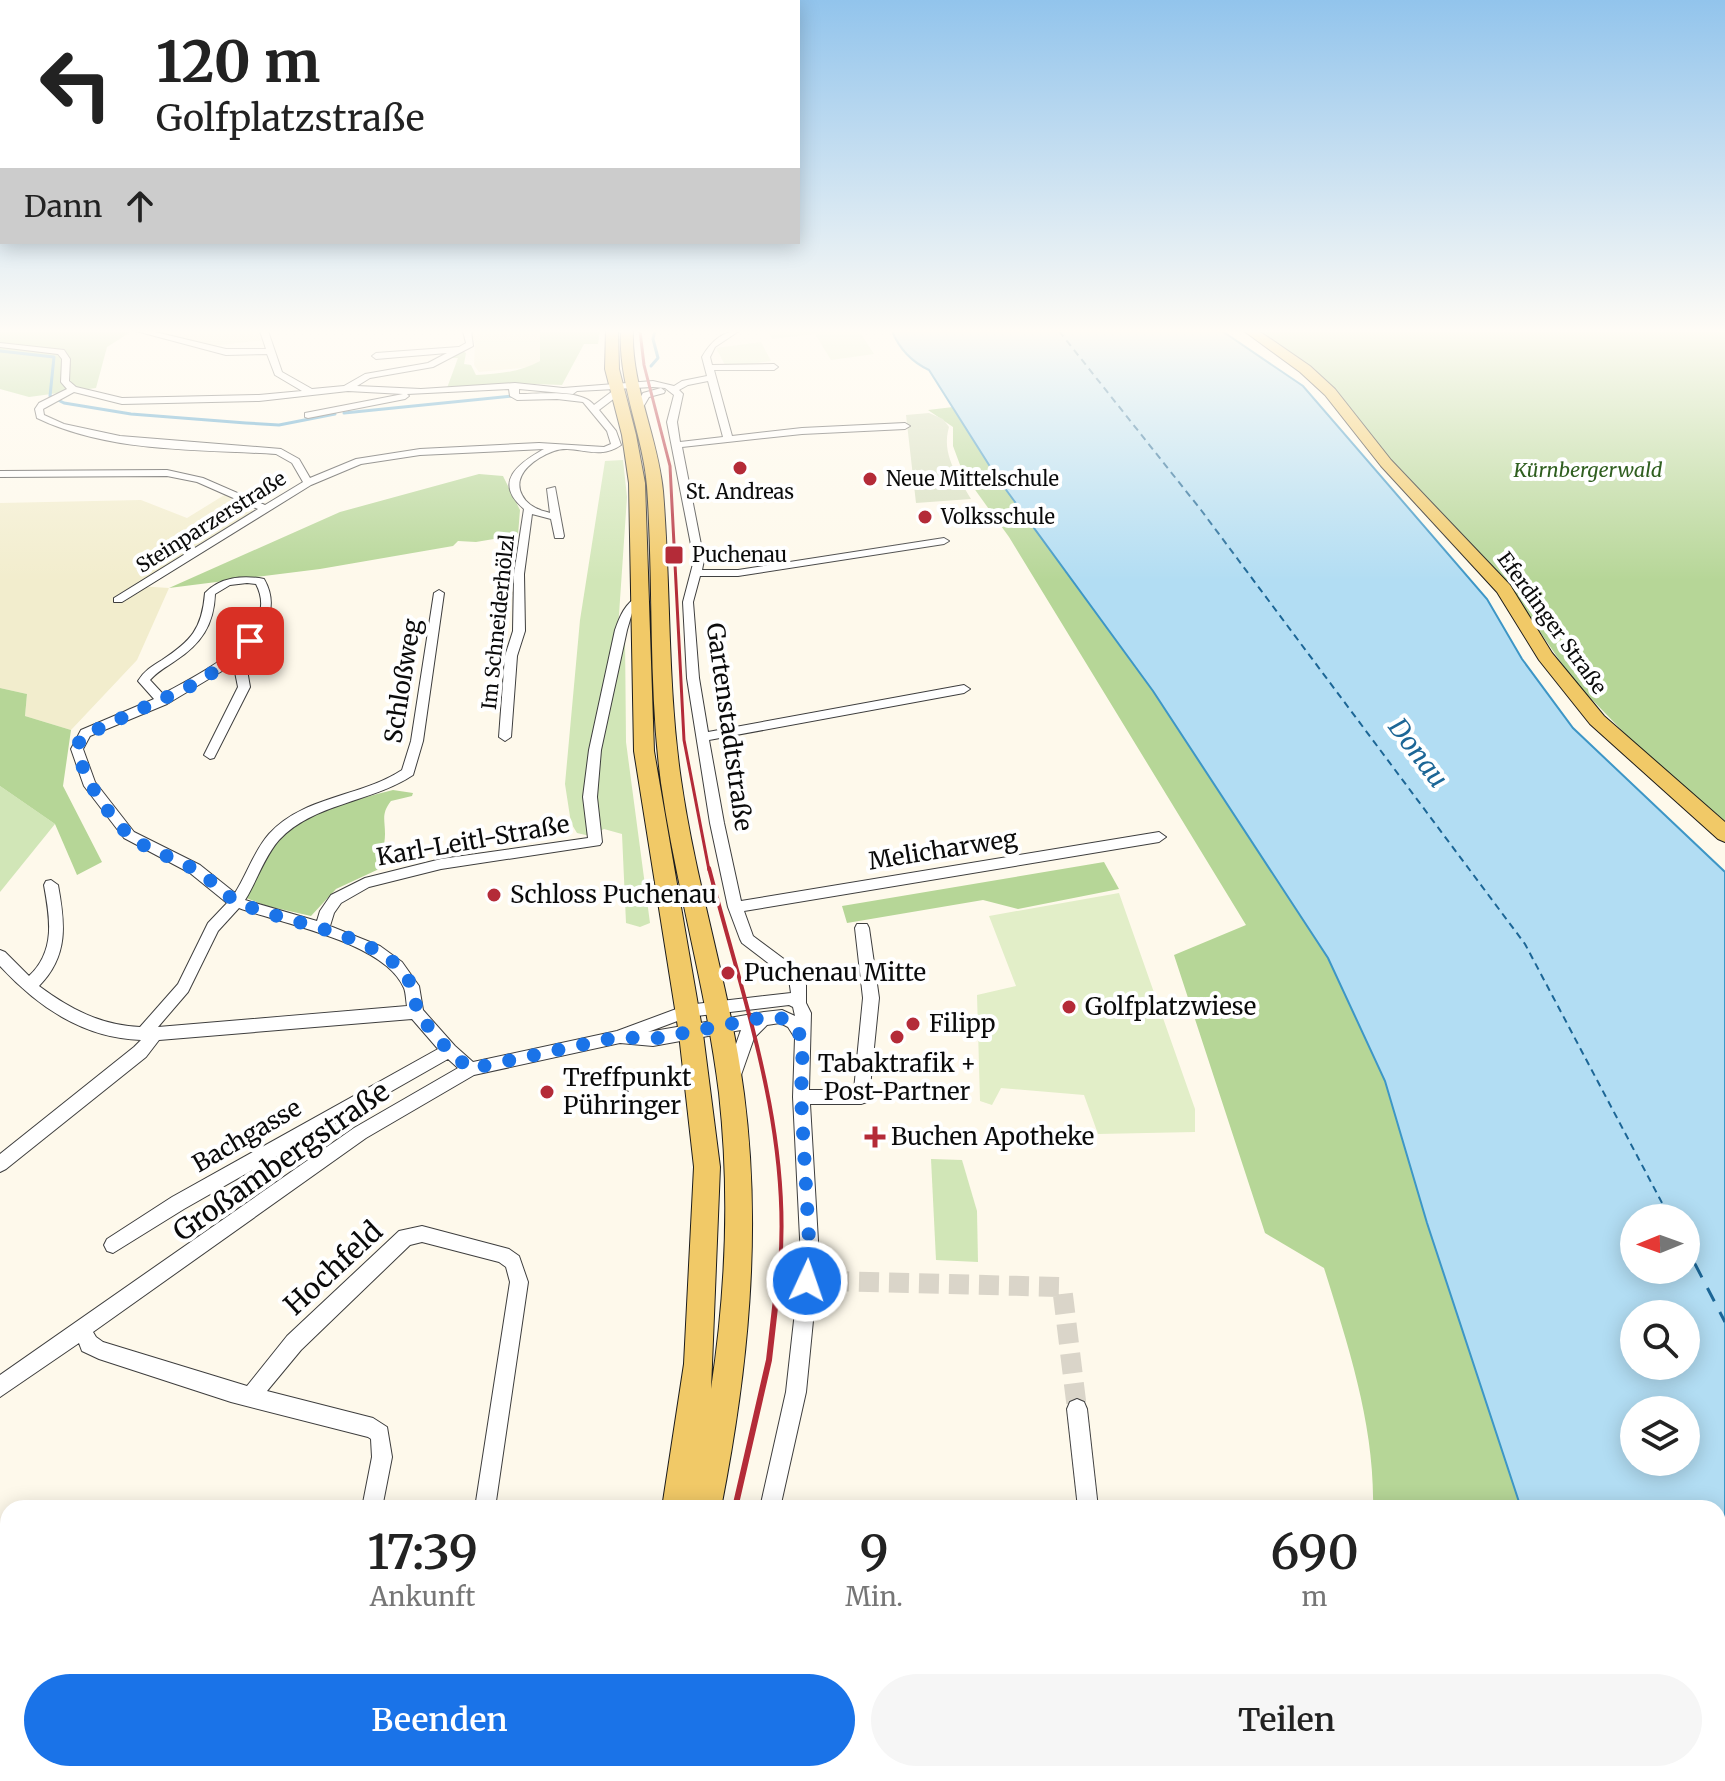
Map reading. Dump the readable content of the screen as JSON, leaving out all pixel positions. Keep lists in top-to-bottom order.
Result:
{
  "streets": {
    "main road": ["Eferdinger Straße"],
    "street": [
      "Steinparzerstraße",
      "Im Schneiderhölzl",
      "Schloßweg",
      "Gartenstadtstraße",
      "Karl-Leitl-Straße",
      "Melicharweg",
      "Bachgasse",
      "Großambergstraße",
      "Hochfeld"
    ]
  },
  "crossings": [
    ["Steinparzerstraße", "Im Schneiderhölzl"],
    ["Gartenstadtstraße", "Melicharweg"]
  ],
  "water": ["Donau"],
  "parks": ["Kürnbergerwald"],
  "places": {
    "other": [
      "St. Andreas",
      "Neue Mittelschule",
      "Volksschule",
      "Schloss Puchenau",
      "Puchenau Mitte",
      "Golfplatzwiese",
      "Filipp",
      "Tabaktrafik + Post-Partner",
      "Treffpunkt Pühringer"
    ],
    "transit": ["Puchenau"],
    "health": ["Buchen Apotheke"]
  },
  "north": "left",
  "page": {
    "turn": ["120 m", "Golfplatzstraße"],
    "then": "Dann",
    "eta": [
      "17:39",
      "Ankunft",
      "9",
      "Min.",
      "690",
      "m"
    ],
    "buttons": ["Beenden", "Teilen"]
  }
}
